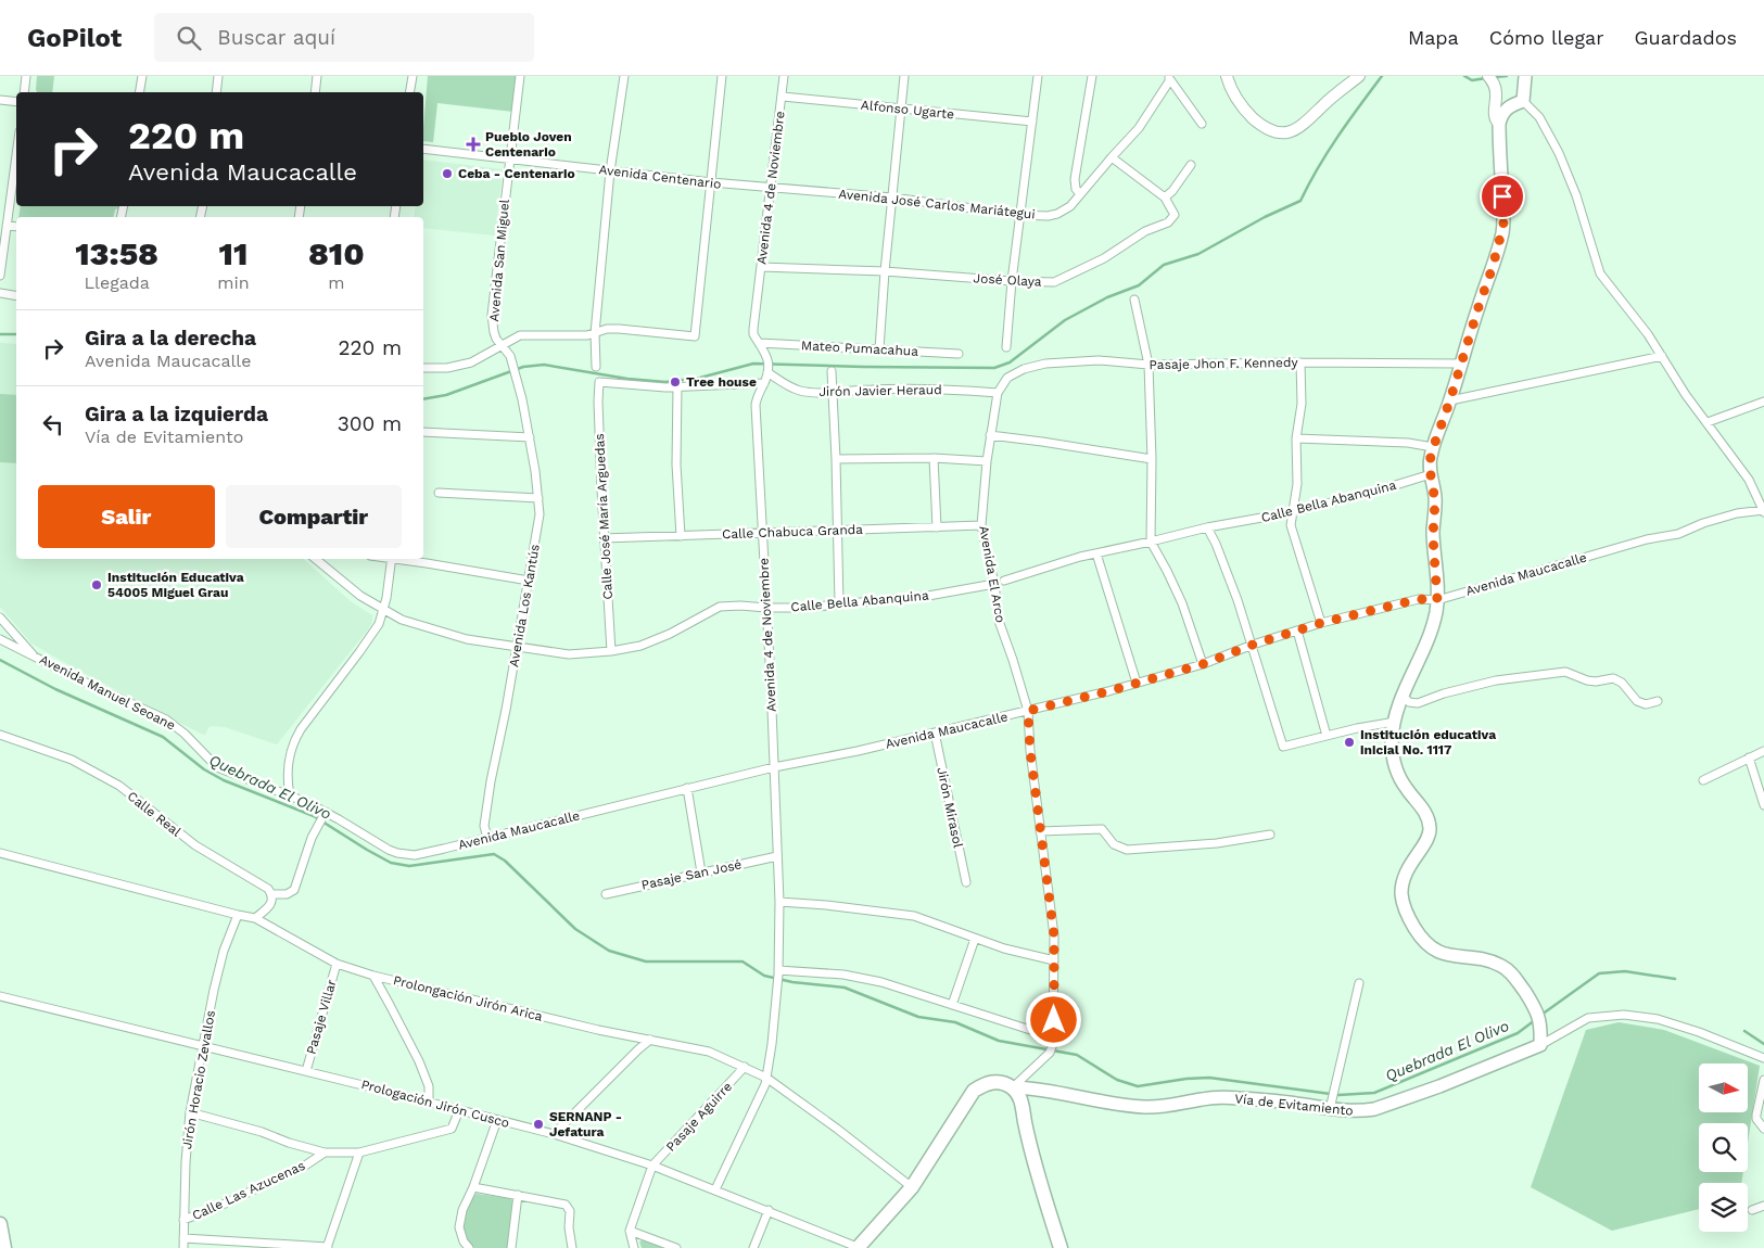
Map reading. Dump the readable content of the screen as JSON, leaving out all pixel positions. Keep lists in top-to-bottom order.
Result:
{
  "streets": {
    "main road": ["Vía de Evitamiento"],
    "street": [
      "Alfonso Ugarte",
      "Avenida Centenario",
      "Avenida 4 de Noviembre",
      "Avenida José Carlos Mariátegui",
      "Avenida San Miguel",
      "José Olaya",
      "Mateo Pumacahua",
      "Pasaje Jhon F. Kennedy",
      "Jirón Javier Heraud",
      "Calle Bella Abanquina",
      "Calle José María Arguedas",
      "Calle Chabuca Granda",
      "Avenida El Arco",
      "Avenida Maucacalle",
      "Avenida Los Kantús",
      "Avenida Manuel Seoane",
      "Jirón Mirasol",
      "Calle Real",
      "Pasaje San José",
      "Prolongación Jirón Arica",
      "Pasaje Villar",
      "Jirón Horacio Zevallos",
      "Prologación Jirón Cusco",
      "Pasaje Aguirre",
      "Calle Las Azucenas"
    ]
  },
  "crossings": [
    ["Alfonso Ugarte", "Avenida 4 de Noviembre"],
    ["Avenida Centenario", "Avenida 4 de Noviembre"],
    ["Avenida Centenario", "Avenida José Carlos Mariátegui"],
    ["Avenida Centenario", "Avenida San Miguel"],
    ["Avenida 4 de Noviembre", "Avenida José Carlos Mariátegui"],
    ["Avenida 4 de Noviembre", "José Olaya"],
    ["Avenida 4 de Noviembre", "Mateo Pumacahua"],
    ["Avenida 4 de Noviembre", "Jirón Javier Heraud"],
    ["Avenida 4 de Noviembre", "Calle Bella Abanquina"],
    ["Avenida 4 de Noviembre", "Calle Chabuca Granda"],
    ["Avenida 4 de Noviembre", "Avenida Maucacalle"],
    ["Avenida 4 de Noviembre", "Pasaje San José"],
    ["Avenida 4 de Noviembre", "Prolongación Jirón Arica"],
    ["Avenida 4 de Noviembre", "Prologación Jirón Cusco"],
    ["Avenida San Miguel", "Avenida Los Kantús"],
    ["Pasaje Jhon F. Kennedy", "Jirón Javier Heraud"],
    ["Pasaje Jhon F. Kennedy", "Avenida El Arco"],
    ["Jirón Javier Heraud", "Avenida El Arco"],
    ["Calle Bella Abanquina", "Calle José María Arguedas"],
    ["Calle Bella Abanquina", "Avenida El Arco"],
    ["Calle Bella Abanquina", "Avenida Los Kantús"],
    ["Calle José María Arguedas", "Calle Chabuca Granda"],
    ["Calle Chabuca Granda", "Avenida El Arco"],
    ["Avenida El Arco", "Avenida Maucacalle"],
    ["Avenida Maucacalle", "Avenida Los Kantús"],
    ["Avenida Maucacalle", "Avenida Manuel Seoane"],
    ["Avenida Maucacalle", "Jirón Mirasol"],
    ["Prolongación Jirón Arica", "Pasaje Villar"],
    ["Prolongación Jirón Arica", "Jirón Horacio Zevallos"],
    ["Prolongación Jirón Arica", "Pasaje Aguirre"],
    ["Pasaje Villar", "Prologación Jirón Cusco"],
    ["Jirón Horacio Zevallos", "Prologación Jirón Cusco"],
    ["Jirón Horacio Zevallos", "Calle Las Azucenas"],
    ["Prologación Jirón Cusco", "Pasaje Aguirre"]
  ],
  "water": ["Quebrada El Olivo"],
  "places": {
    "health": ["Pueblo Joven Centenario"],
    "other": [
      "Ceba - Centenario",
      "Tree house",
      "Institución Educativa 54005 Miguel Grau",
      "Institución educativa inicial No. 1117",
      "SERNANP - Jefatura"
    ]
  },
  "north": "right",
  "page": {
    "header": "GoPilot",
    "search": "Buscar aquí",
    "nav": ["Mapa", "Cómo llegar", "Guardados"],
    "turn": ["220 m", "Avenida Maucacalle"],
    "eta": [
      "13:58",
      "Llegada",
      "11",
      "min",
      "810",
      "m"
    ],
    "list": [
      {
        "name": "Gira a la derecha",
        "note": "Avenida Maucacalle",
        "value": "220 m"
      },
      {
        "name": "Gira a la izquierda",
        "note": "Vía de Evitamiento",
        "value": "300 m"
      }
    ],
    "buttons": ["Salir", "Compartir"]
  }
}
